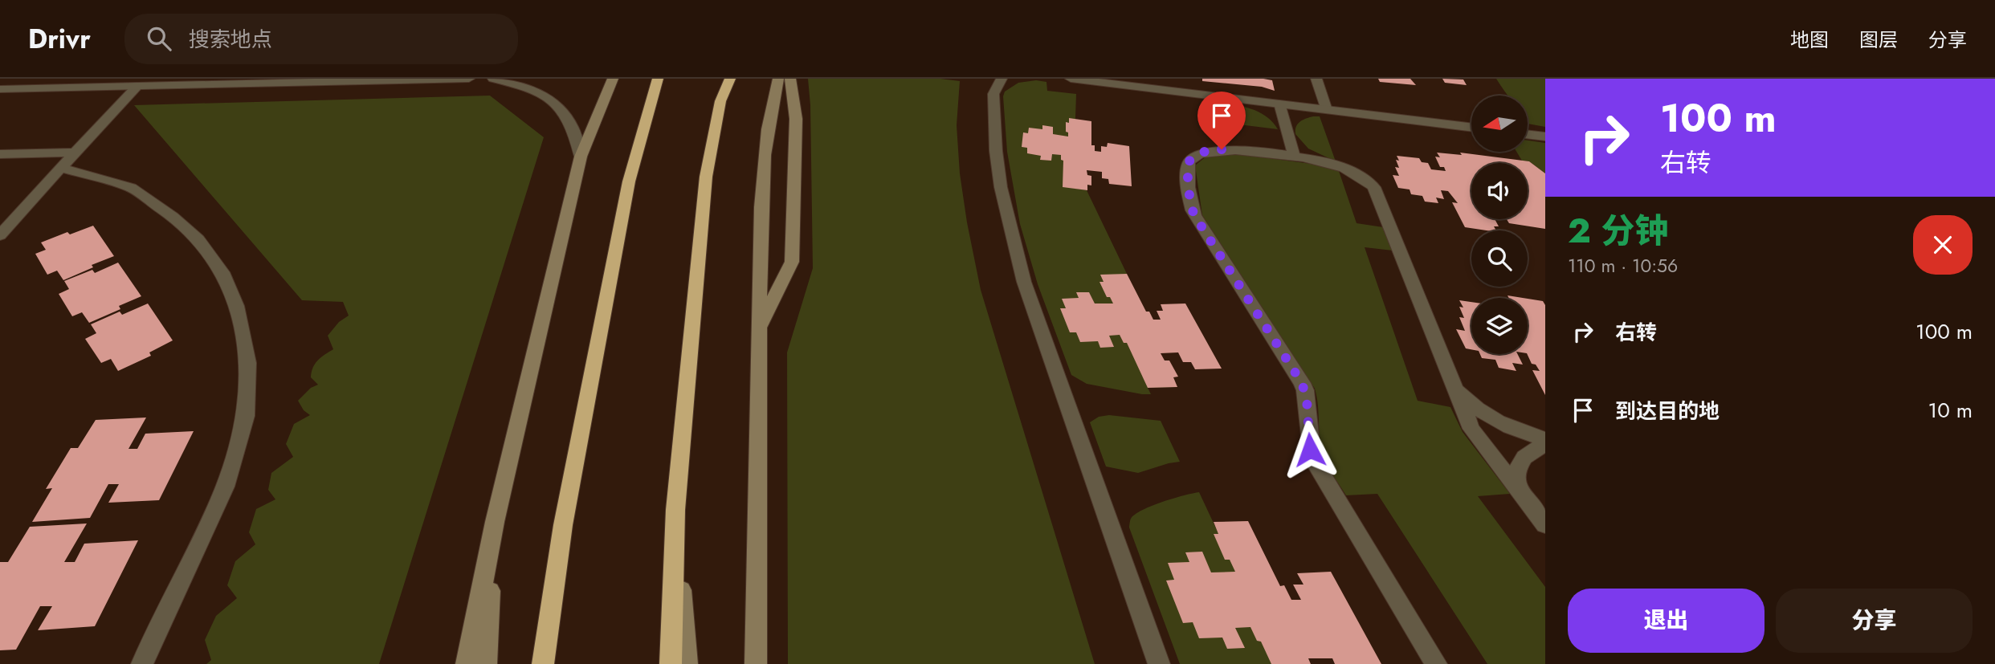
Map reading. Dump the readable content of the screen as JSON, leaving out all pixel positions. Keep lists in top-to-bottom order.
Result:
{
  "north": "left",
  "page": {
    "header": "Drivr",
    "search": "搜索地点",
    "nav": ["地图", "图层", "分享"],
    "turn": ["100 m", "右转"],
    "heading": ["2 分钟", "110 m · 10:56"],
    "list": [
      {
        "name": "右转",
        "value": "100 m"
      },
      {
        "name": "到达目的地",
        "value": "10 m"
      }
    ],
    "buttons": ["退出", "分享"]
  }
}
